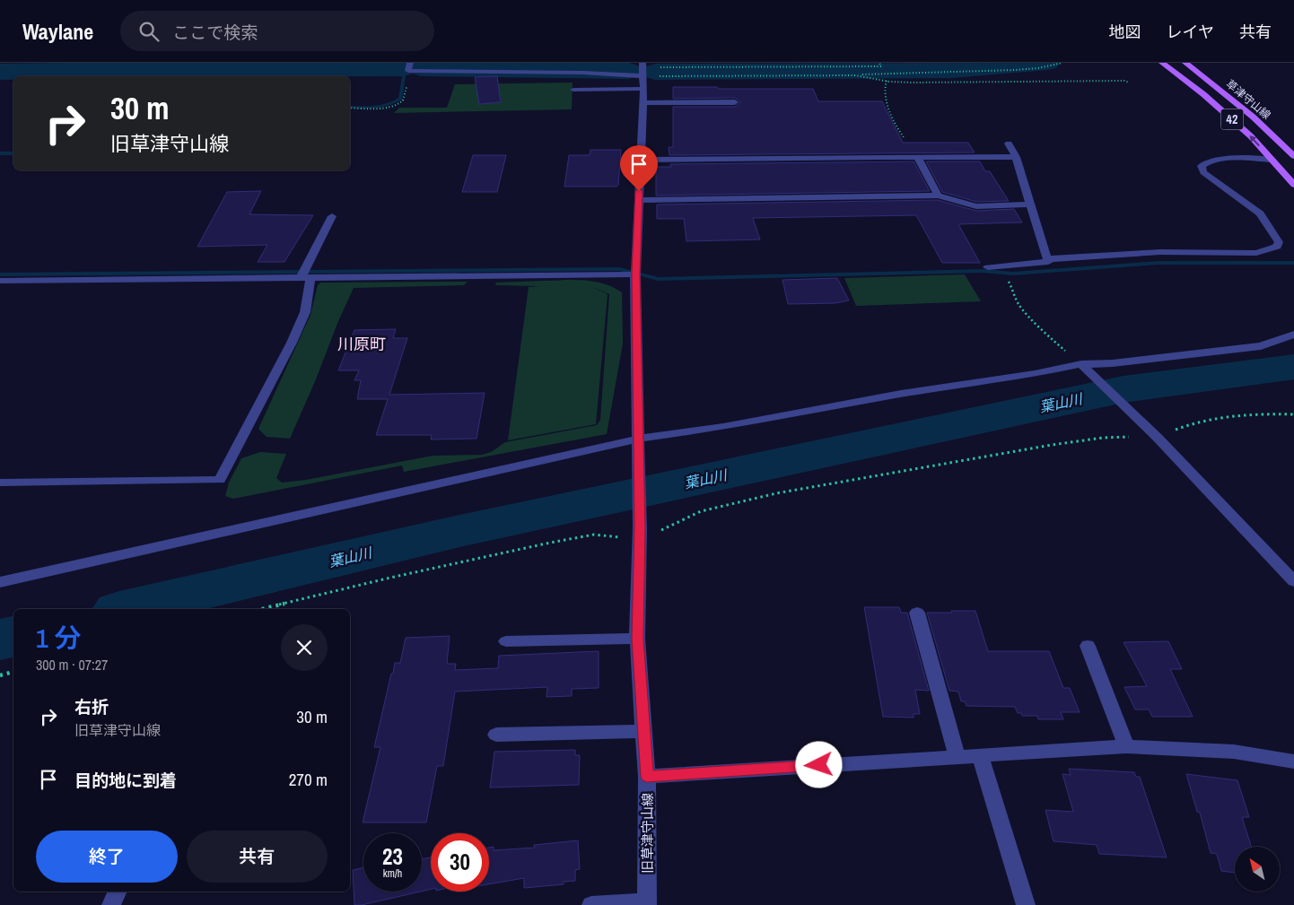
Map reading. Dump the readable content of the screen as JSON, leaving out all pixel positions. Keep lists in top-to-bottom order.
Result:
{
  "streets": {
    "main road": ["草津守山線", "42"],
    "street": ["旧草津守山線"]
  },
  "districts": ["川原町"],
  "water": ["葉山川"],
  "north": "top left",
  "page": {
    "header": "Waylane",
    "search": "ここで検索",
    "nav": ["地図", "レイヤ", "共有"],
    "turn": ["30 m", "旧草津守山線"],
    "heading": ["1 分", "300 m · 07:27"],
    "list": [
      {
        "name": "右折",
        "note": "旧草津守山線",
        "value": "30 m"
      },
      {
        "name": "目的地に到着",
        "value": "270 m"
      }
    ],
    "buttons": ["終了", "共有"],
    "speed": "23 km/h",
    "limit": "30"
  }
}
